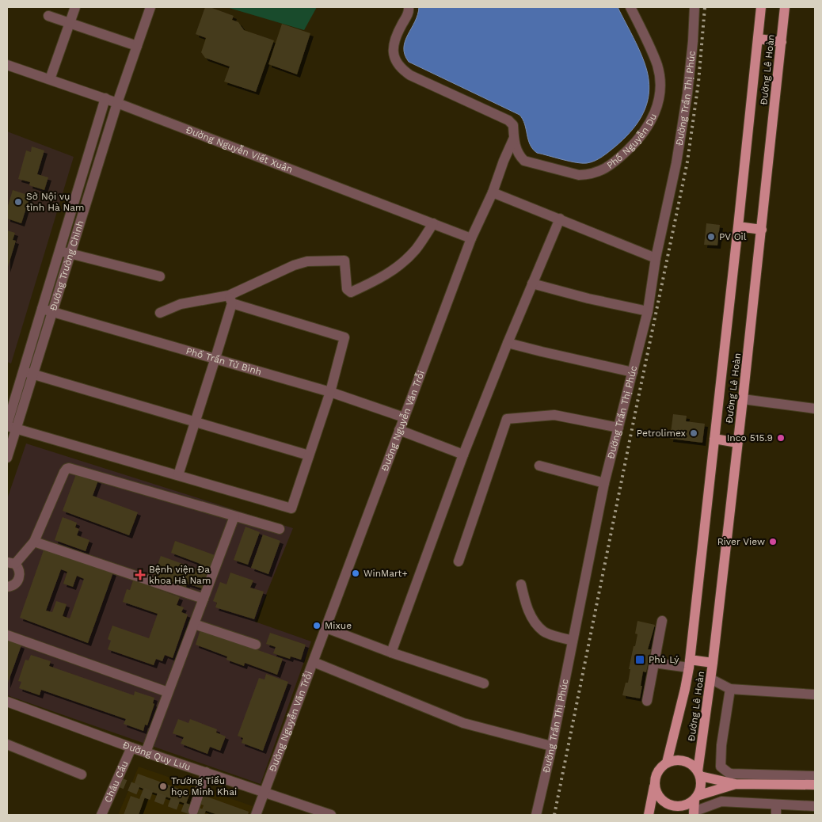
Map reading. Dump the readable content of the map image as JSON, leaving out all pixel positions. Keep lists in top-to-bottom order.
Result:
{
  "streets": {
    "main road": ["Đường Lê Hoàn"],
    "street": [
      "Đường Trần Thị Phúc",
      "Phố Nguyễn Du",
      "Đường Nguyễn Viết Xuân",
      "Đường Trường Chinh",
      "Phố Trần Tử Bình",
      "Đường Nguyễn Văn Trỗi",
      "Đường Quy Lưu",
      "Châu Cầu"
    ]
  },
  "crossings": [
    ["Đường Nguyễn Viết Xuân", "Đường Trường Chinh"],
    ["Đường Nguyễn Viết Xuân", "Đường Nguyễn Văn Trỗi"],
    ["Đường Trường Chinh", "Phố Trần Tử Bình"],
    ["Phố Trần Tử Bình", "Đường Nguyễn Văn Trỗi"],
    ["Đường Nguyễn Văn Trỗi", "Đường Quy Lưu"],
    ["Đường Quy Lưu", "Châu Cầu"]
  ],
  "places": {
    "other": [
      "Sở Nội vụ tỉnh Hà Nam",
      "PV Oil",
      "Petrolimex",
      "Inco 515.9",
      "River View",
      "WinMart+",
      "Mixue",
      "Trường Tiểu học Minh Khai"
    ],
    "health": ["Bệnh viện Đa khoa Hà Nam"],
    "transit": ["Phủ Lý"]
  }
}
